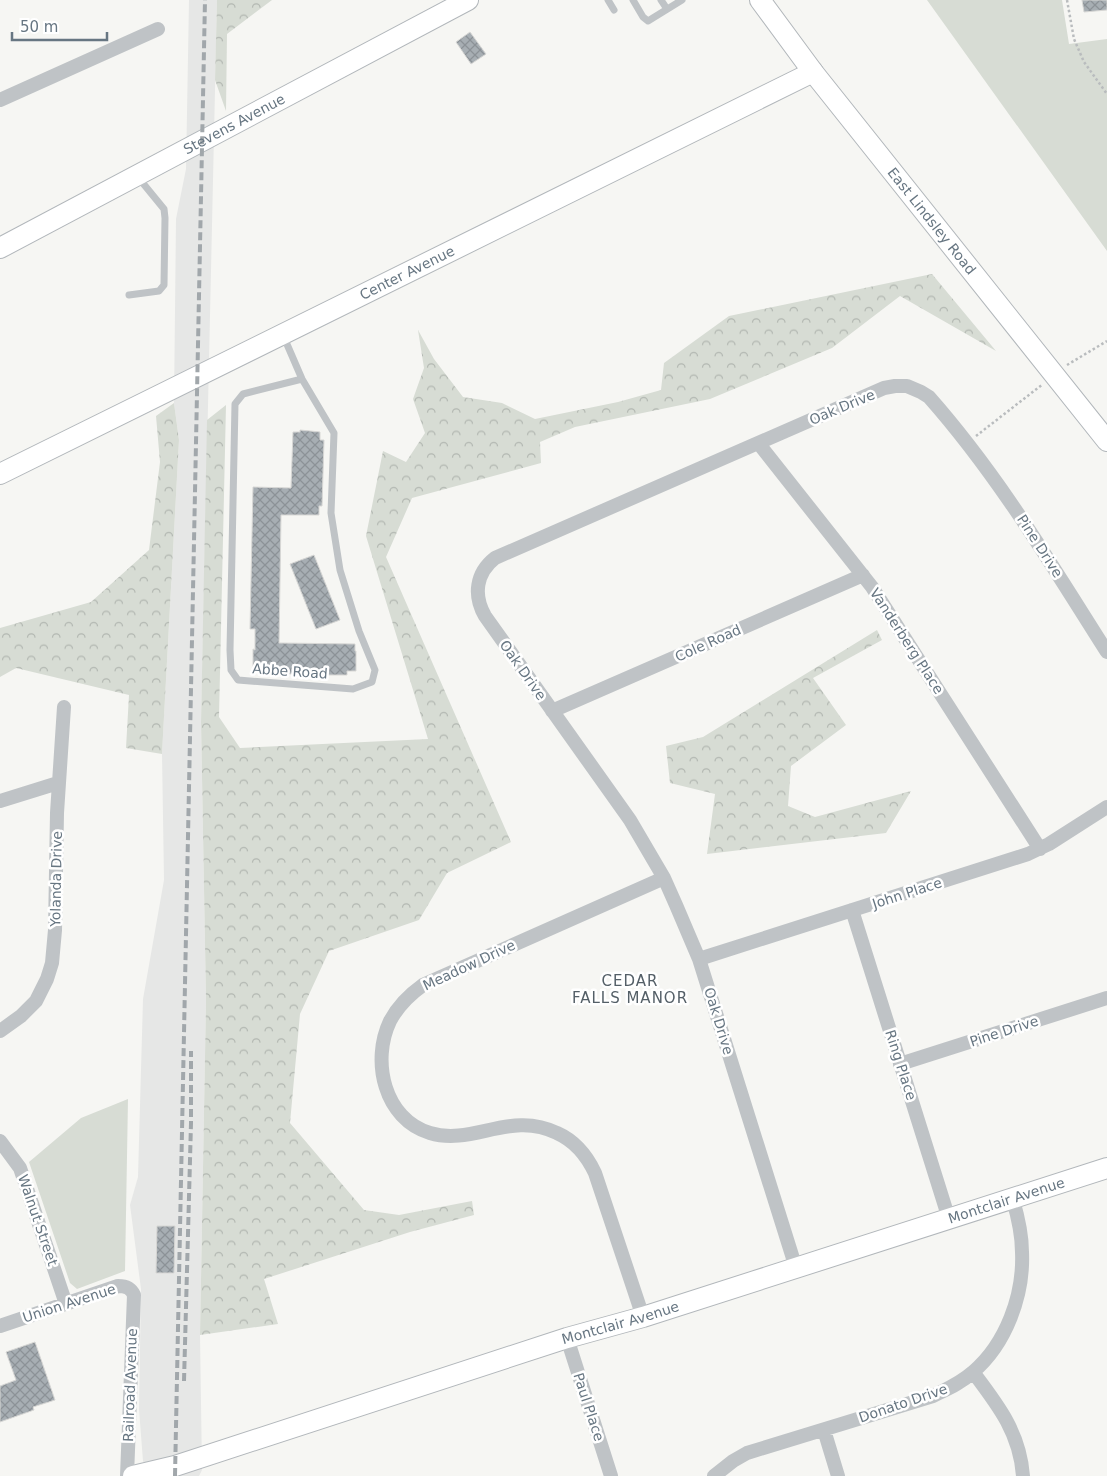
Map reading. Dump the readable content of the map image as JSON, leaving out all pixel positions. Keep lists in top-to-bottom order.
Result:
{
  "streets": {
    "street": [
      "Stevens Avenue",
      "East Lindsley Road",
      "Center Avenue",
      "Oak Drive",
      "Pine Drive",
      "Vanderberg Place",
      "Cole Road",
      "Yolanda Drive",
      "John Place",
      "Meadow Drive",
      "Ring Place",
      "Montclair Avenue",
      "Walnut Street",
      "Union Avenue",
      "Railroad Avenue",
      "Donato Drive",
      "Paul Place"
    ],
    "lane": ["Abbe Road"]
  },
  "crossings": [
    ["East Lindsley Road", "Center Avenue"],
    ["Center Avenue", "Abbe Road"],
    ["Oak Drive", "Pine Drive"],
    ["Oak Drive", "Vanderberg Place"],
    ["Oak Drive", "Cole Road"],
    ["Oak Drive", "John Place"],
    ["Oak Drive", "Meadow Drive"],
    ["Oak Drive", "Montclair Avenue"],
    ["Pine Drive", "Ring Place"],
    ["Vanderberg Place", "Cole Road"],
    ["Vanderberg Place", "John Place"],
    ["John Place", "Ring Place"],
    ["Meadow Drive", "Montclair Avenue"],
    ["Ring Place", "Montclair Avenue"],
    ["Montclair Avenue", "Railroad Avenue"],
    ["Montclair Avenue", "Donato Drive"],
    ["Montclair Avenue", "Paul Place"],
    ["Walnut Street", "Union Avenue"],
    ["Union Avenue", "Railroad Avenue"]
  ],
  "districts": ["CEDAR FALLS MANOR"],
  "scale_bar": "50 m"
}
